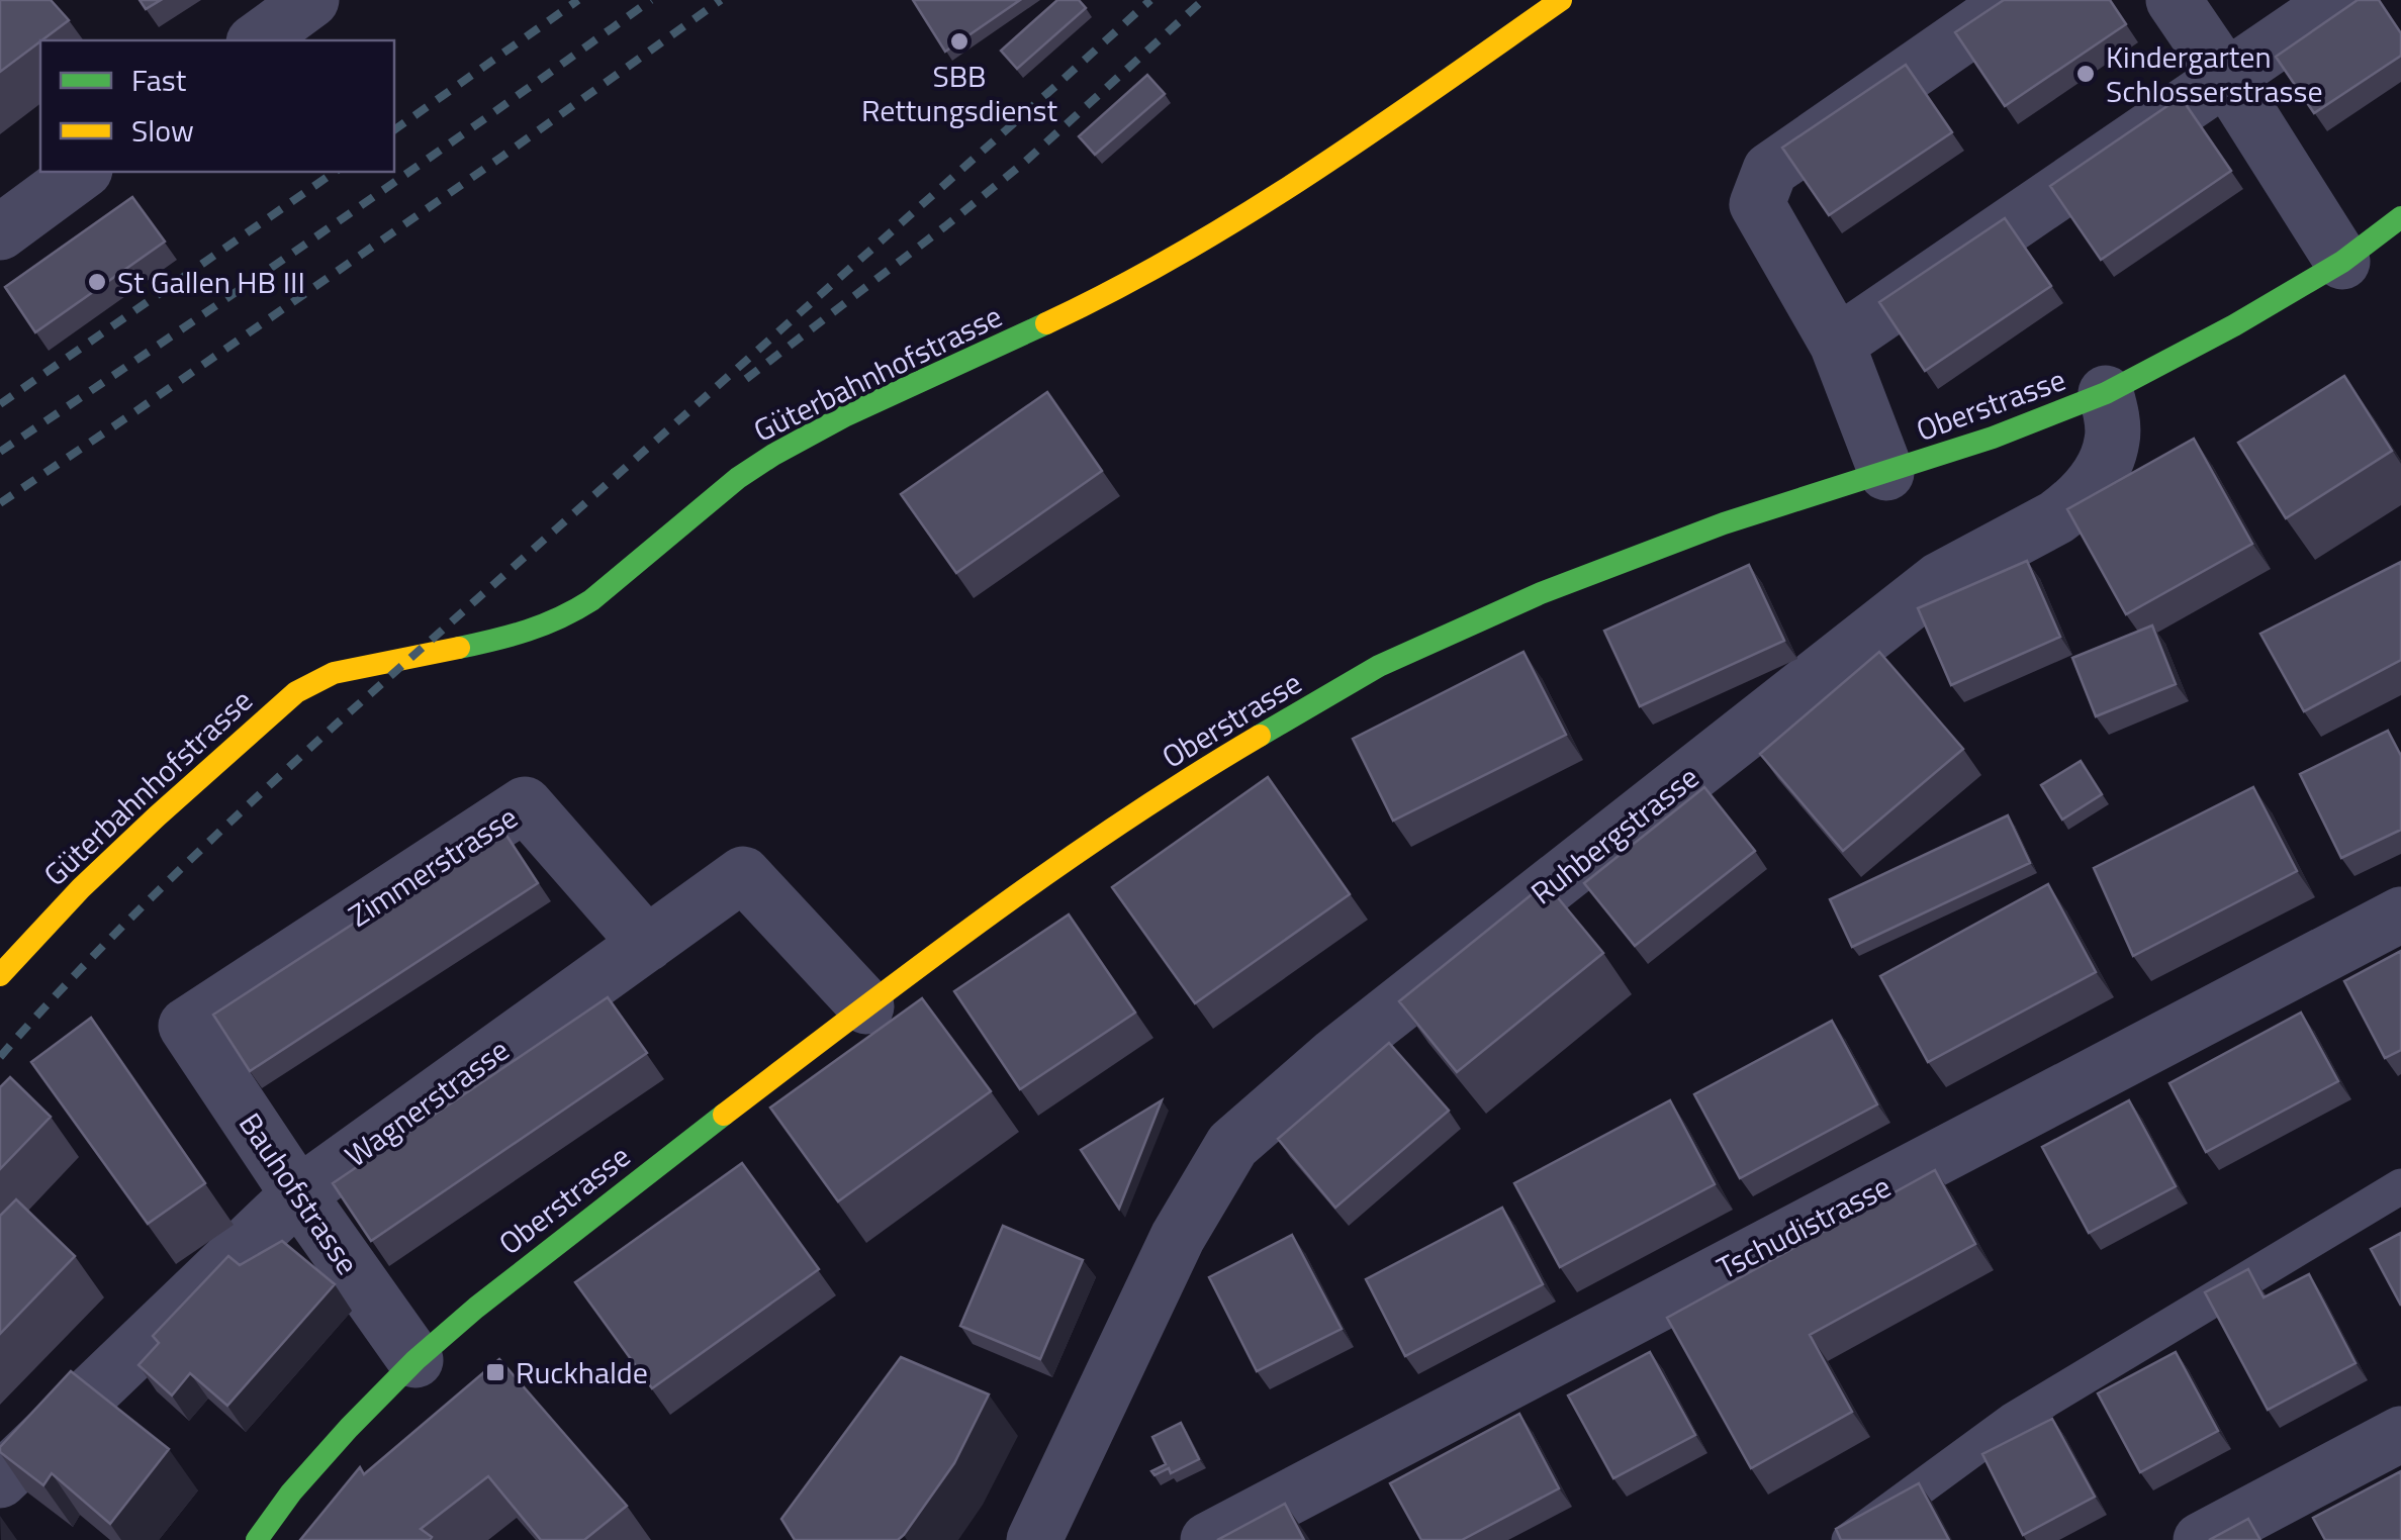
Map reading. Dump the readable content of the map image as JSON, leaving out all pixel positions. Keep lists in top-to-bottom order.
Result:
{
  "streets": {
    "street": [
      "Güterbahnhofstrasse",
      "Oberstrasse",
      "Ruhbergstrasse",
      "Zimmerstrasse",
      "Wagnerstrasse",
      "Bauhofstrasse",
      "Tschudistrasse"
    ]
  },
  "crossings": [
    ["Oberstrasse", "Ruhbergstrasse"],
    ["Oberstrasse", "Wagnerstrasse"],
    ["Oberstrasse", "Bauhofstrasse"],
    ["Zimmerstrasse", "Wagnerstrasse"],
    ["Zimmerstrasse", "Bauhofstrasse"],
    ["Wagnerstrasse", "Bauhofstrasse"]
  ],
  "places": {
    "other": ["SBB Rettungsdienst", "Kindergarten Schlosserstrasse", "St Gallen HB III"],
    "transit": ["Ruckhalde"]
  },
  "legend": ["Fast", "Slow"]
}
